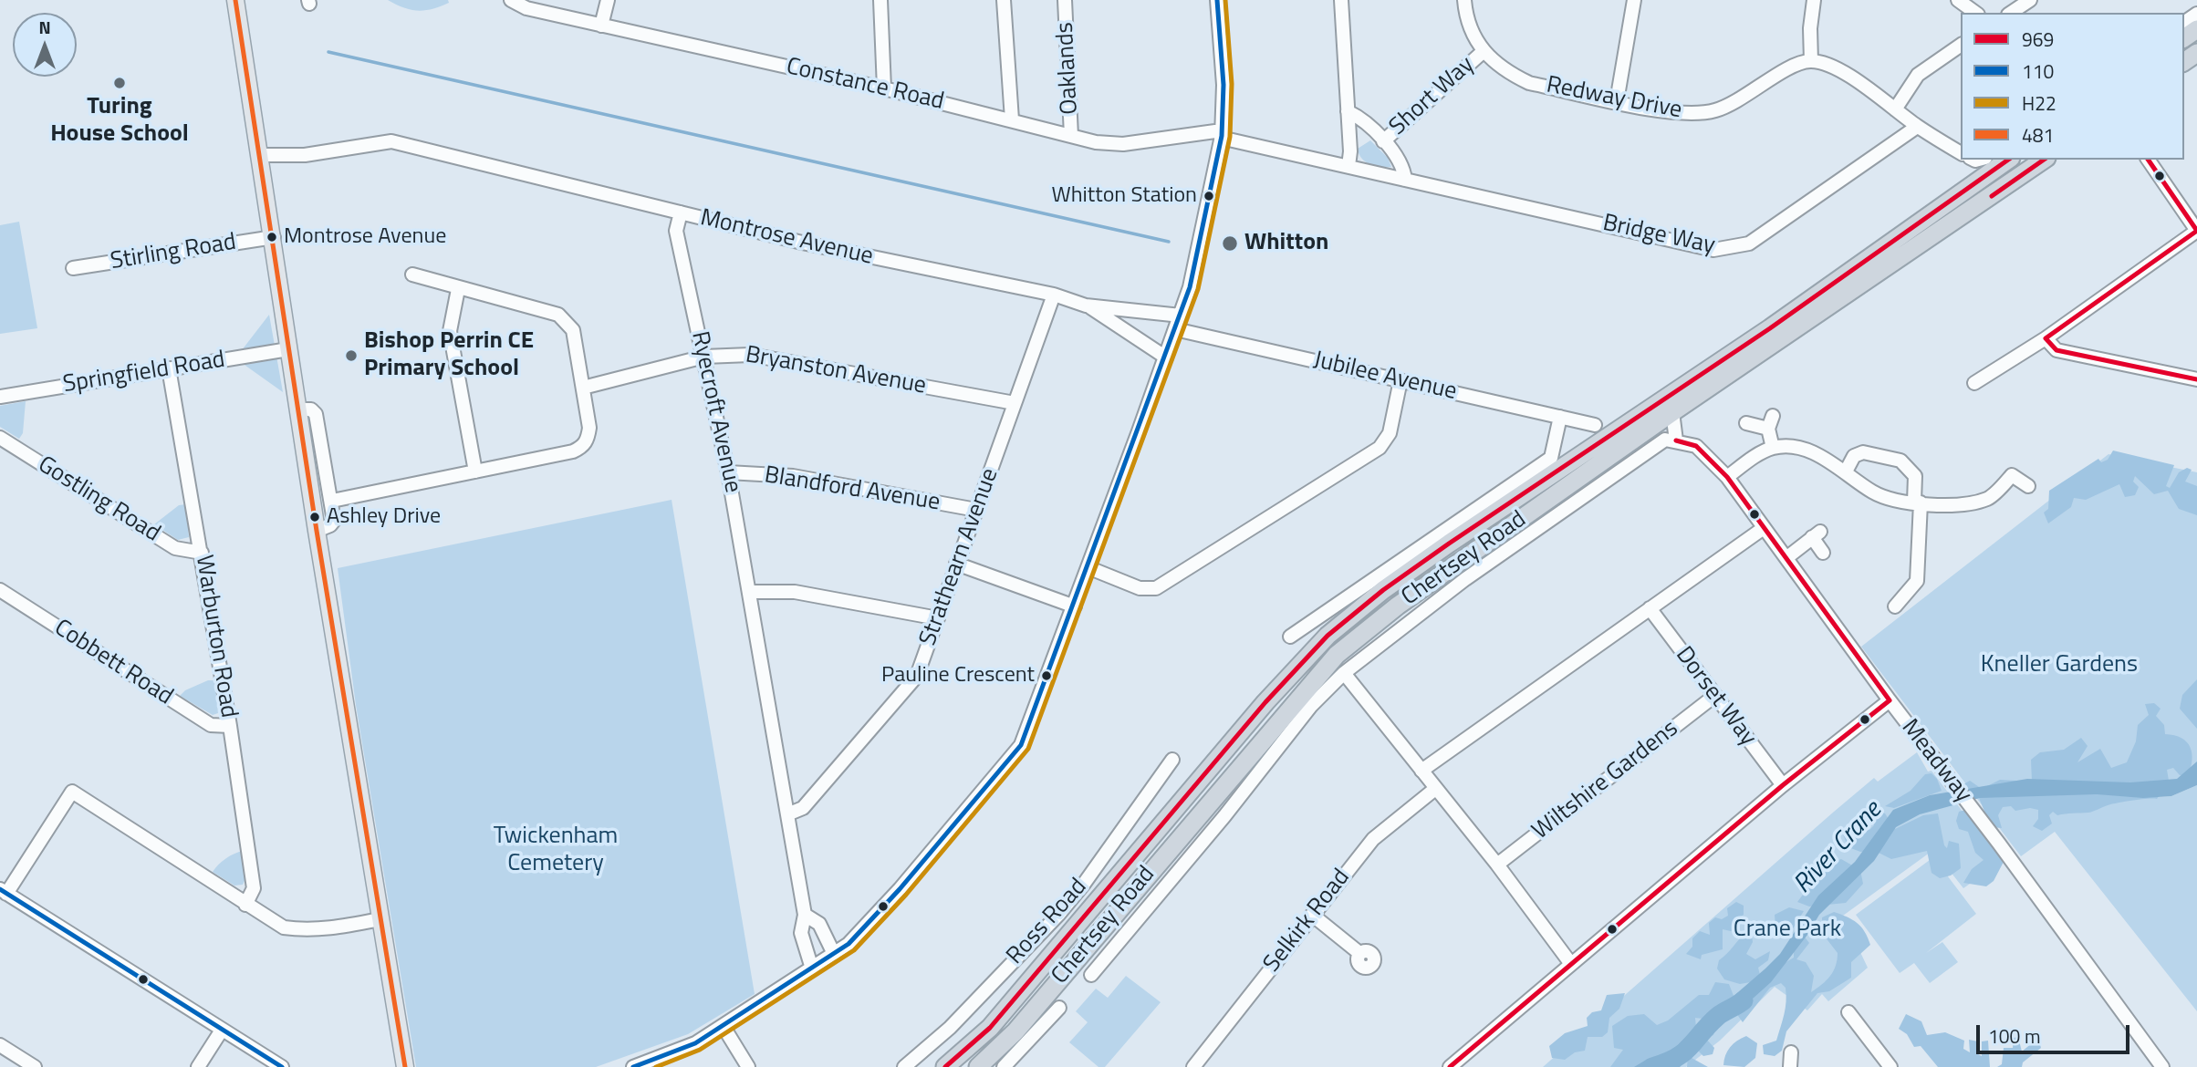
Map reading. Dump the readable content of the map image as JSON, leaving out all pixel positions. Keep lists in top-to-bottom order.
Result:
{
  "streets": {
    "highway": ["Chertsey Road"],
    "street": [
      "Oaklands",
      "Constance Road",
      "Short Way",
      "Redway Drive",
      "Bridge Way",
      "Montrose Avenue",
      "Stirling Road",
      "Bryanston Avenue",
      "Springfield Road",
      "Jubilee Avenue",
      "Ryecroft Avenue",
      "Blandford Avenue",
      "Gostling Road",
      "Strathearn Avenue",
      "Warburton Road",
      "Cobbett Road",
      "Dorset Way",
      "Meadway",
      "Wiltshire Gardens",
      "Selkirk Road",
      "Ross Road"
    ]
  },
  "crossings": [
    ["Oaklands", "Constance Road"],
    ["Constance Road", "Bridge Way"],
    ["Short Way", "Redway Drive"],
    ["Montrose Avenue", "Ryecroft Avenue"],
    ["Montrose Avenue", "Strathearn Avenue"],
    ["Bryanston Avenue", "Ryecroft Avenue"],
    ["Bryanston Avenue", "Strathearn Avenue"],
    ["Springfield Road", "Warburton Road"],
    ["Jubilee Avenue", "Chertsey Road"],
    ["Ryecroft Avenue", "Blandford Avenue"],
    ["Ryecroft Avenue", "Strathearn Avenue"],
    ["Blandford Avenue", "Strathearn Avenue"],
    ["Gostling Road", "Warburton Road"],
    ["Chertsey Road", "Meadway"],
    ["Warburton Road", "Cobbett Road"],
    ["Dorset Way", "Wiltshire Gardens"]
  ],
  "water": ["River Crane"],
  "parks": ["Kneller Gardens", "Twickenham Cemetery", "Crane Park"],
  "places": [
    "Turing House School",
    "Whitton Station",
    "Montrose Avenue",
    "Whitton",
    "Bishop Perrin CE Primary School",
    "Ashley Drive",
    "Pauline Crescent"
  ],
  "lines": [
    "transit line 110",
    "transit line H22",
    "transit line 481",
    "transit line 969"
  ],
  "legend": [
    "969",
    "110",
    "H22",
    "481"
  ],
  "scale_bar": "100 m",
  "north": "top"
}
